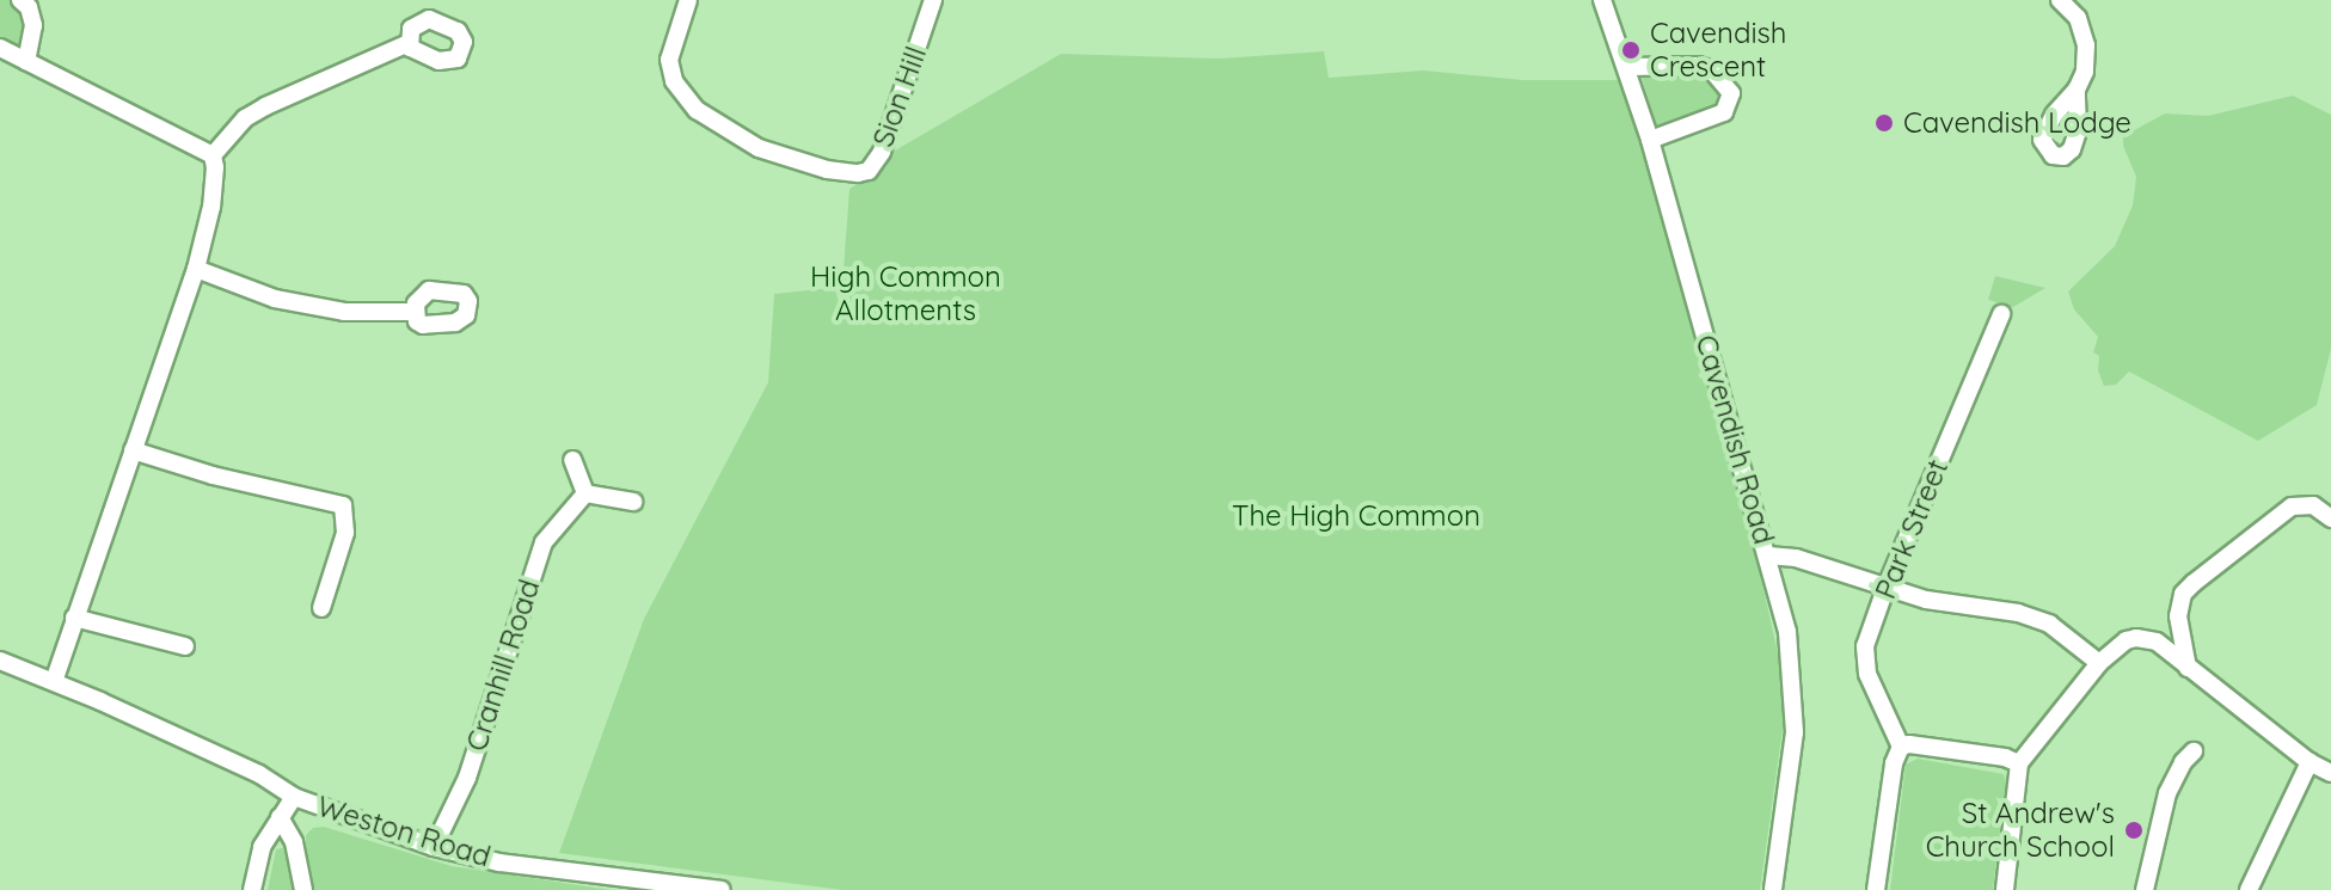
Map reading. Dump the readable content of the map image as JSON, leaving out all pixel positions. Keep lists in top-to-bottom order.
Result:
{
  "streets": {
    "street": [
      "Sion Hill",
      "Cavendish Road",
      "Park Street",
      "Cranhill Road",
      "Weston Road"
    ]
  },
  "crossings": [
    ["Cranhill Road", "Weston Road"]
  ],
  "parks": ["High Common Allotments", "The High Common"],
  "places": ["Cavendish Crescent", "Cavendish Lodge", "St Andrew's Church School"]
}
